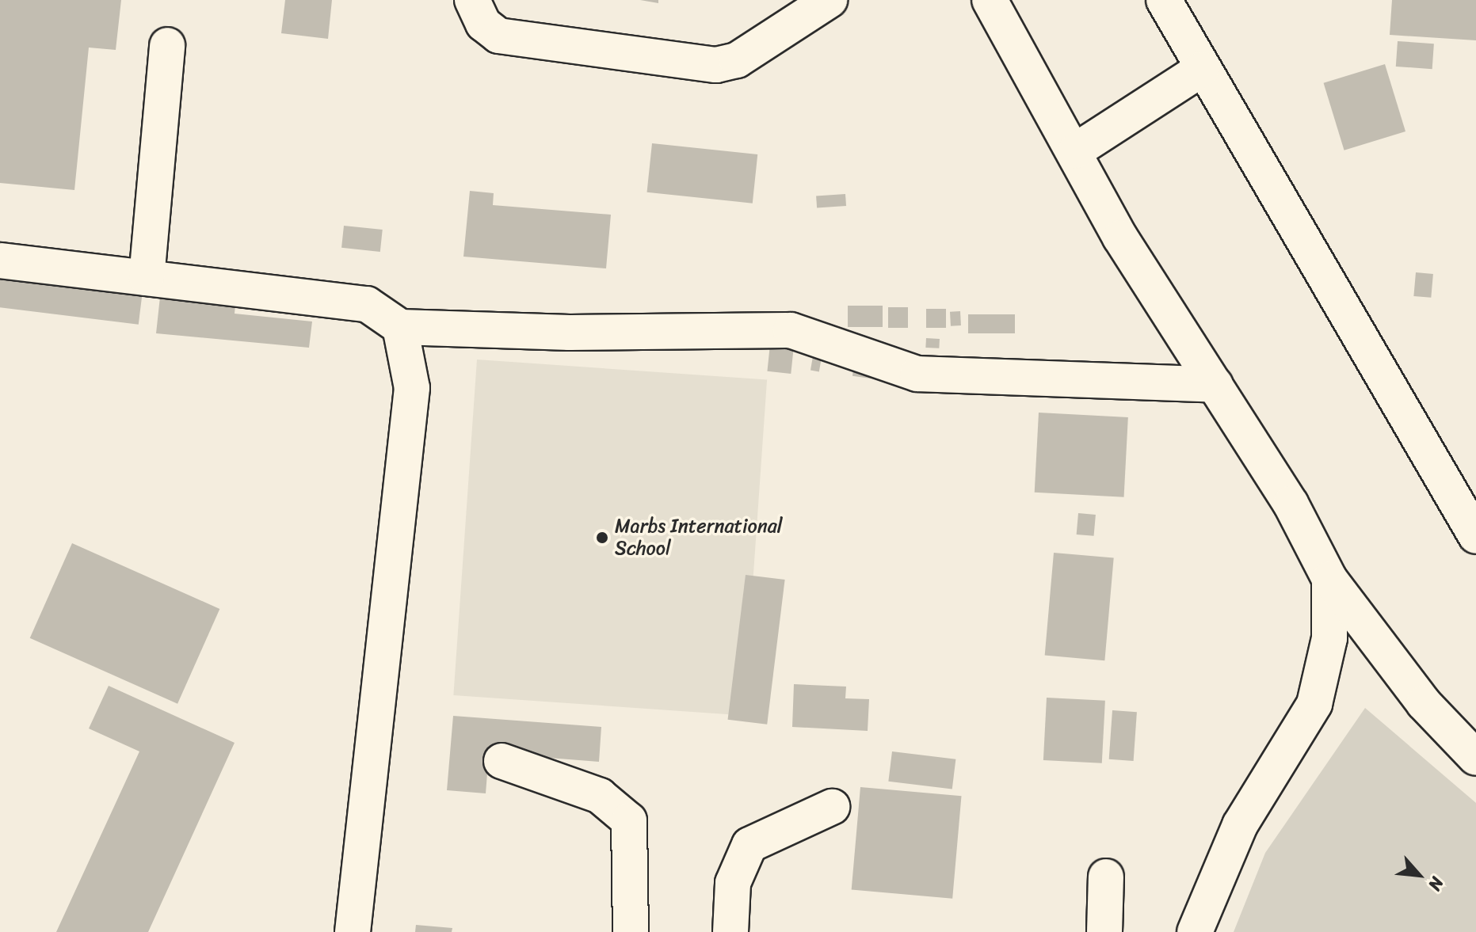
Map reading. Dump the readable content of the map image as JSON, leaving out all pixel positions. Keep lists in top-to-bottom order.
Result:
{
  "places": ["Marbs International School"],
  "north": "bottom right"
}
